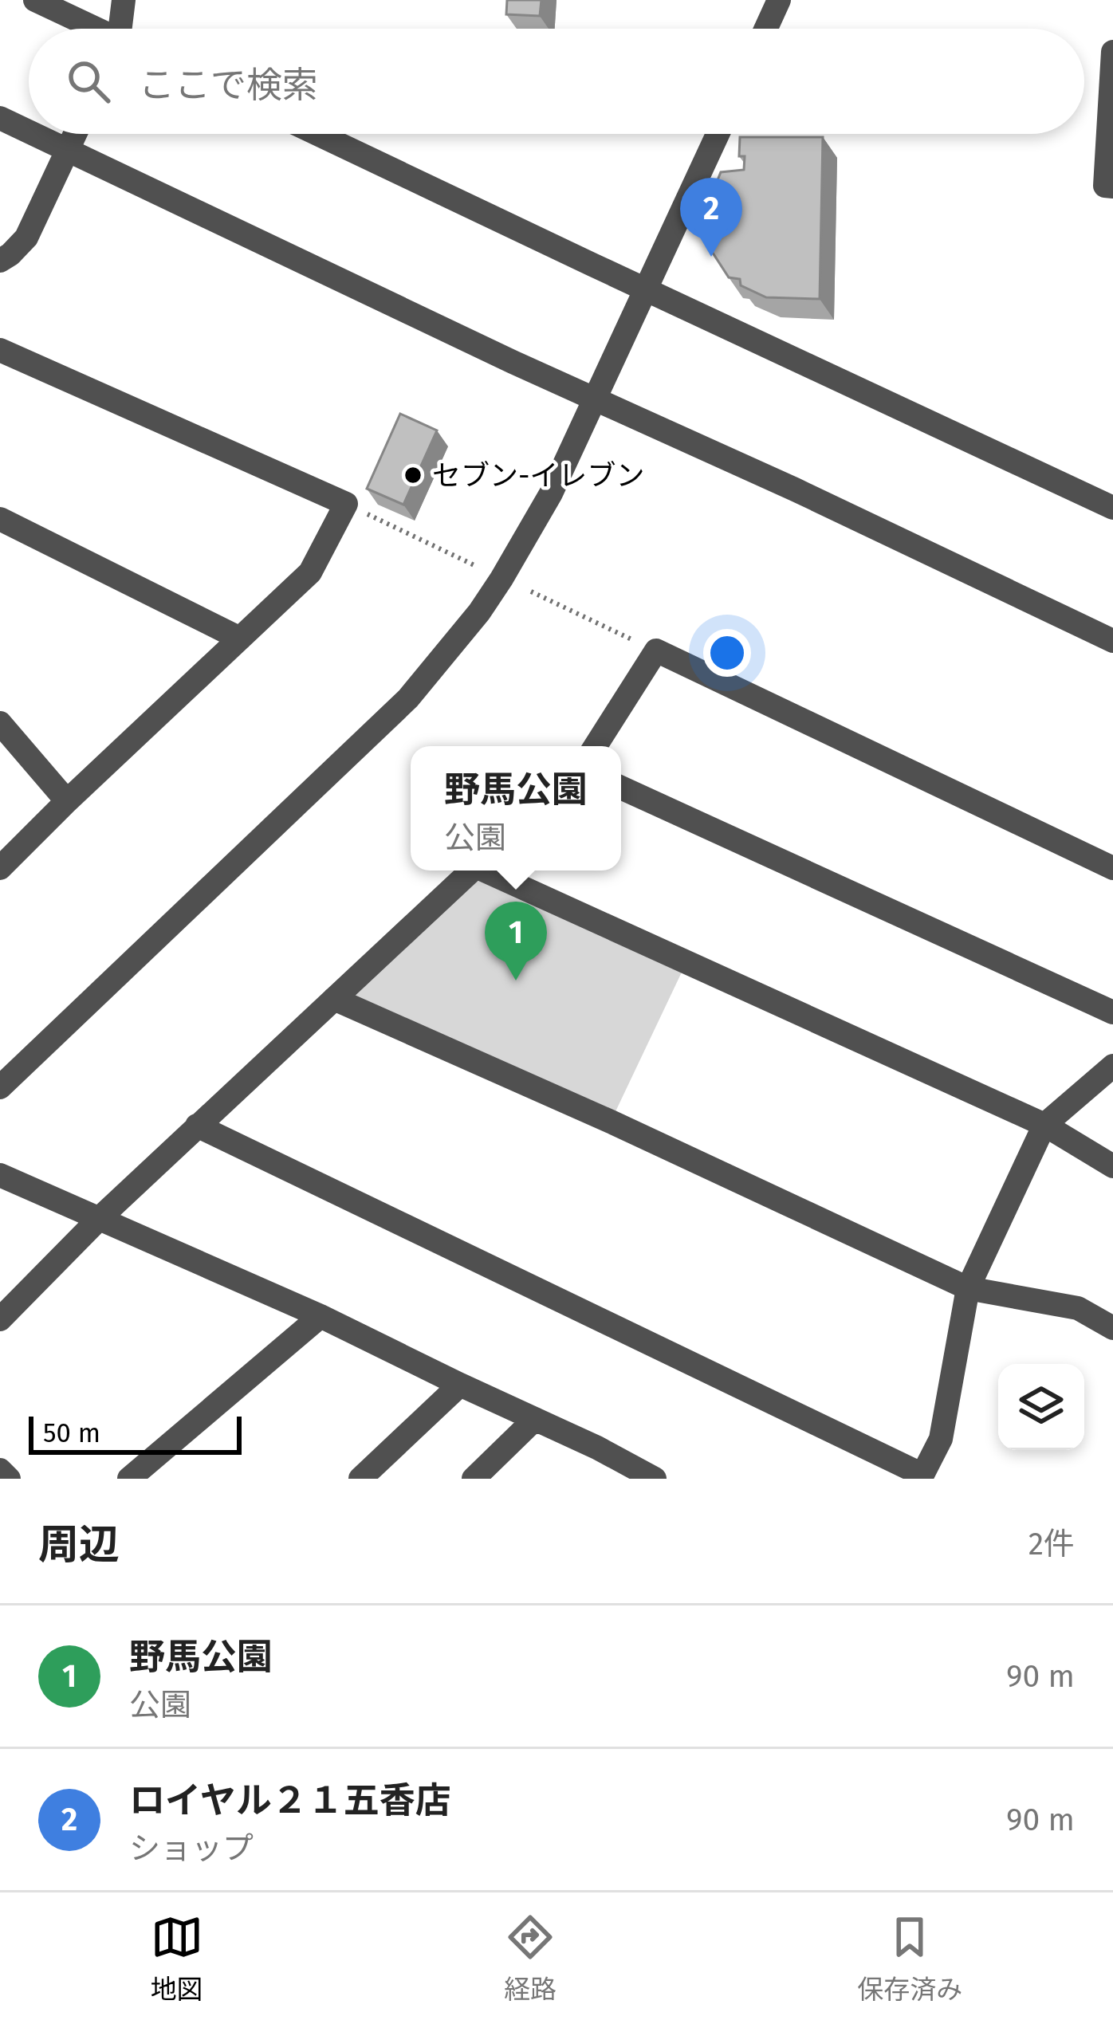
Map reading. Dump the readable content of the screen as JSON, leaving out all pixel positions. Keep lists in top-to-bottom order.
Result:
{
  "places": ["セブン-イレブン"],
  "scale_bar": "50 m",
  "page": {
    "search": "ここで検索",
    "pins": ["2", "1"],
    "popup": ["野馬公園", "公園"],
    "scale": "50 m",
    "heading": ["周辺", "2件"],
    "list": [
      {
        "mark": "1",
        "name": "野馬公園",
        "note": "公園",
        "value": "90 m"
      },
      {
        "mark": "2",
        "name": "ロイヤル２１五香店",
        "note": "ショップ",
        "value": "90 m"
      }
    ],
    "nav": ["地図", "経路", "保存済み"]
  }
}
